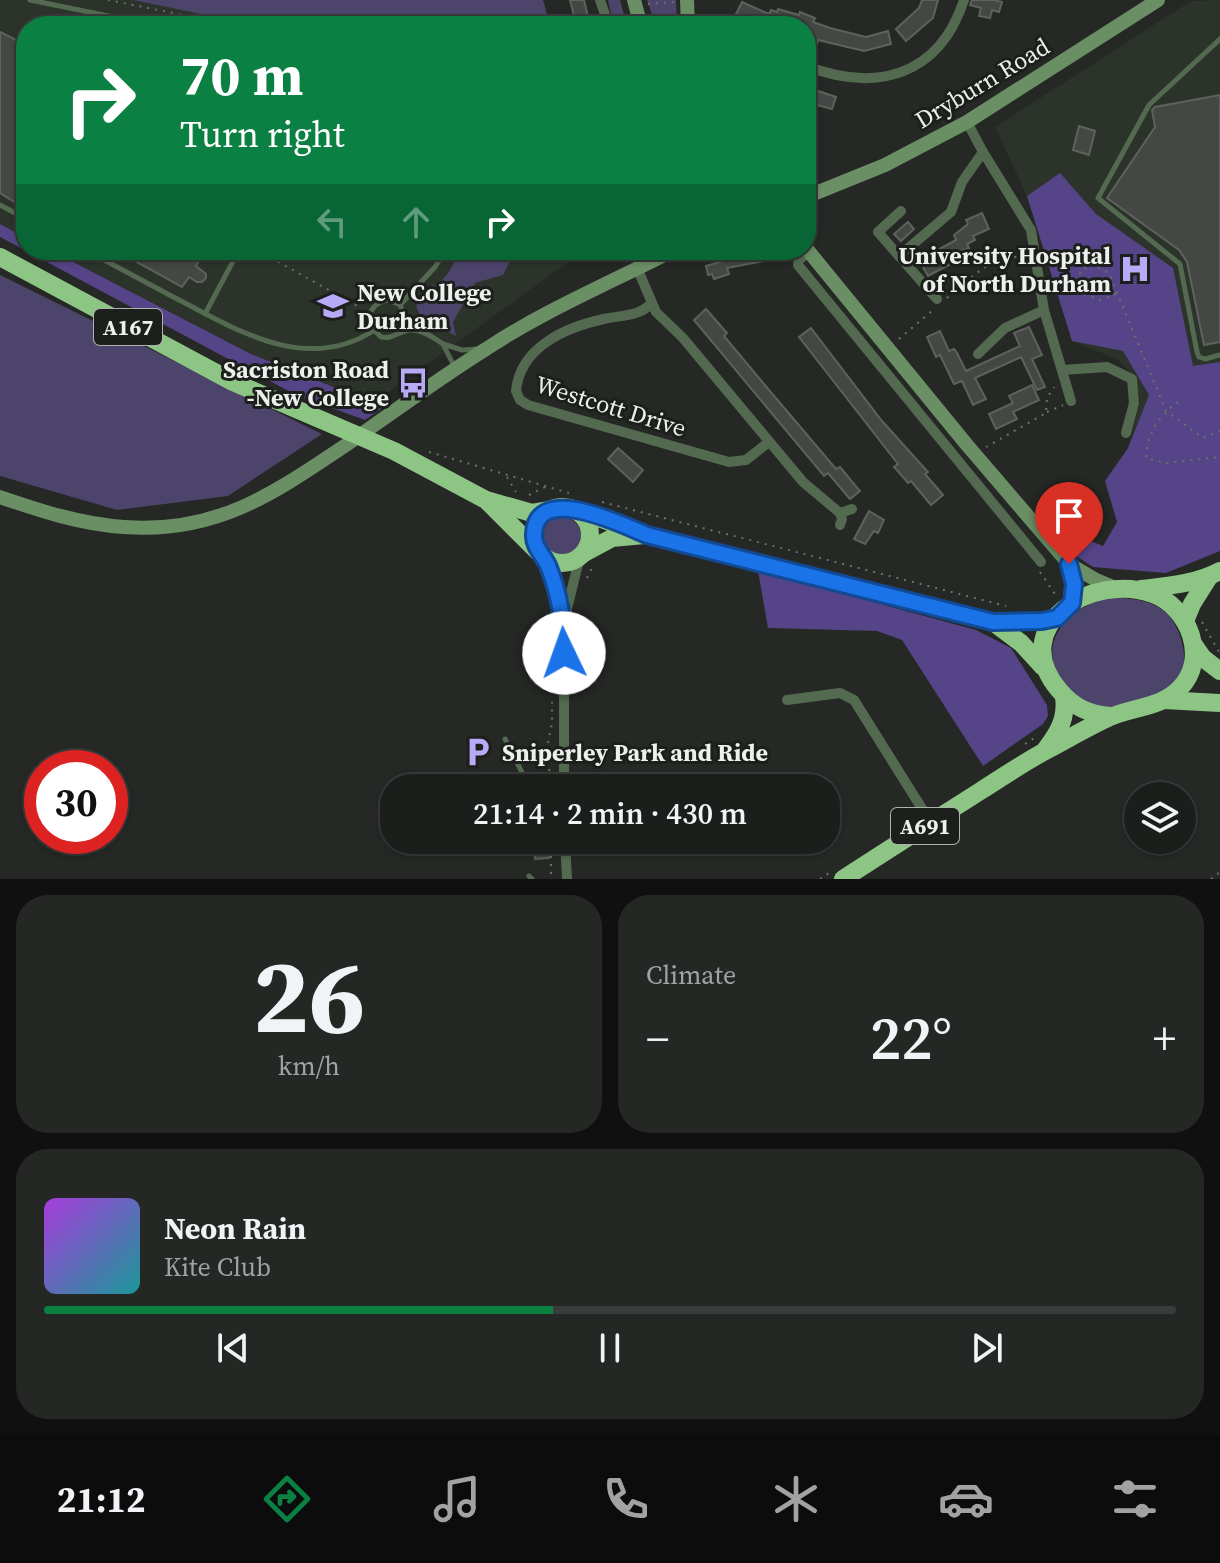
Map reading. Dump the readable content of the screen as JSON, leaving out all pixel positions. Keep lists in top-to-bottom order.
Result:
{
  "streets": {
    "highway": ["A167", "A691"],
    "main road": ["Dryburn Road"],
    "street": ["Westcott Drive"]
  },
  "places": {
    "hospital": ["University Hospital of North Durham"],
    "school or university": ["New College Durham"],
    "bus stop": ["Sacriston Road -New College"],
    "parking": ["Sniperley Park and Ride"]
  },
  "page": {
    "turn": ["70 m", "Turn right"],
    "limit": "30",
    "trip": "21:14 · 2 min · 430 m",
    "tile": [
      ["26", "km/h"],
      "Climate"
    ],
    "heat": ["−", "22°", "+"],
    "song": ["Neon Rain", "Kite Club"],
    "tabs": "21:12"
  }
}
